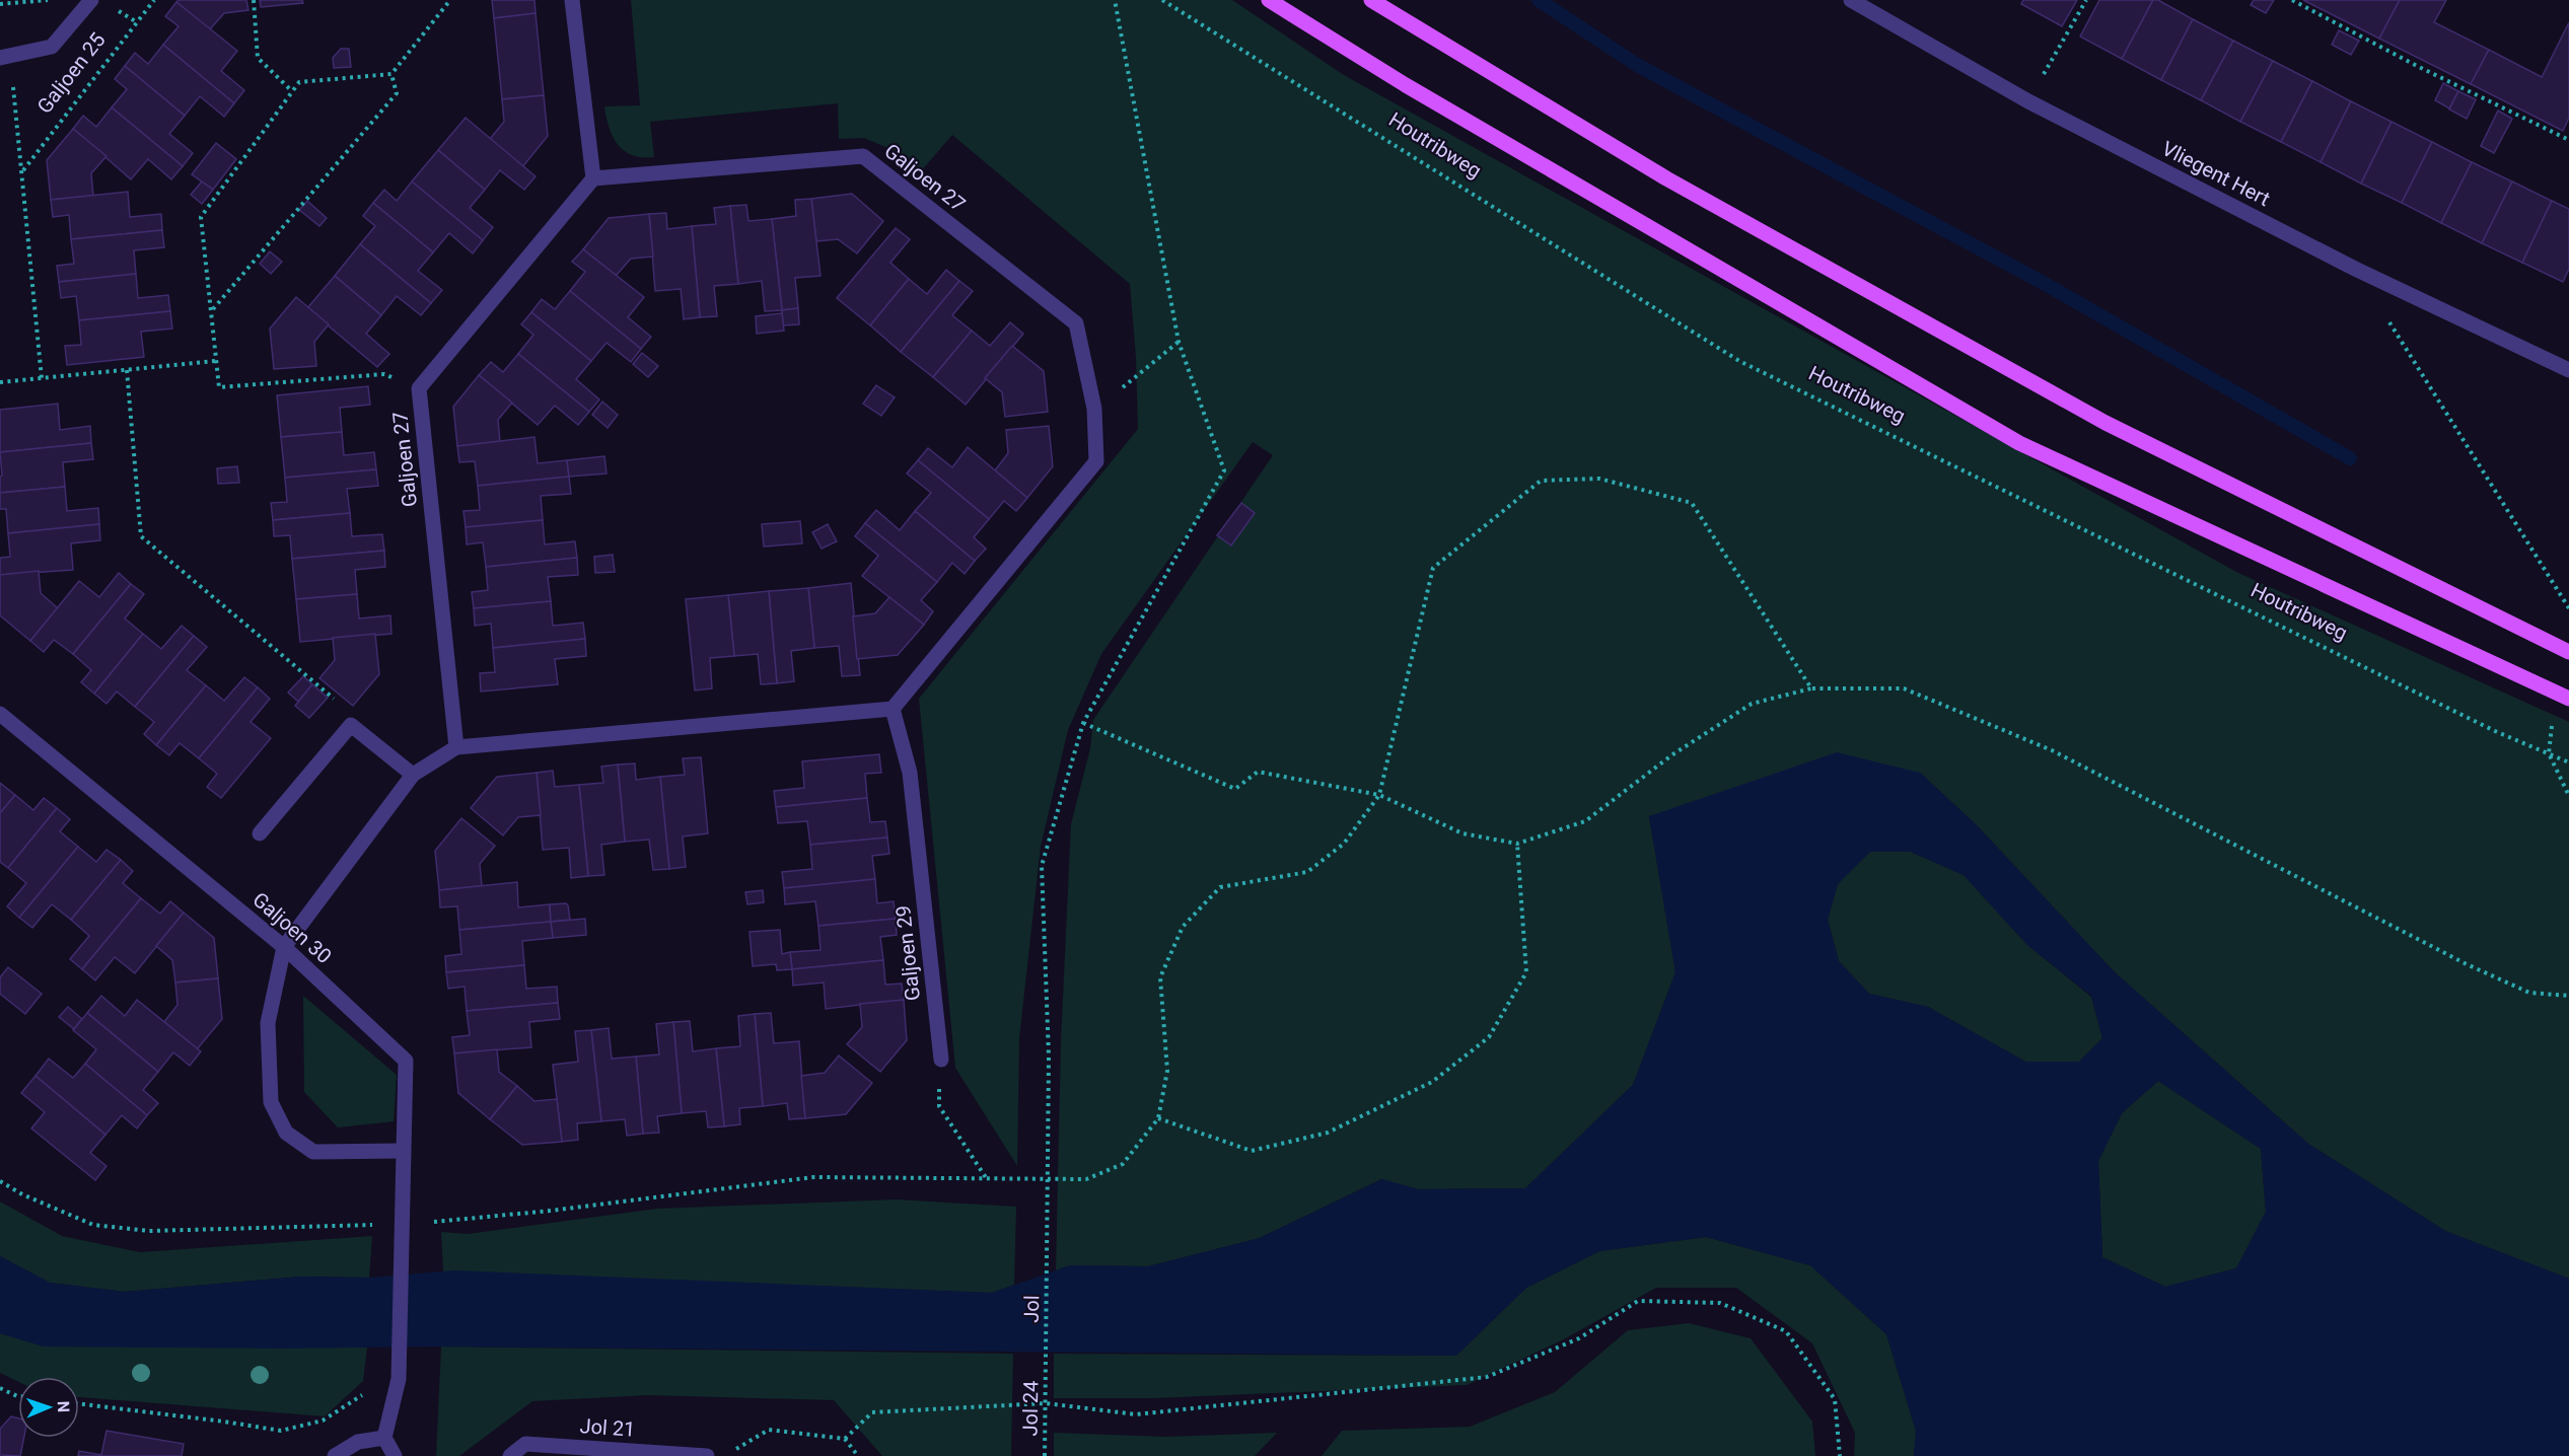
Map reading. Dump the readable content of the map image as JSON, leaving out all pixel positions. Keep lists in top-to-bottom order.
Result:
{
  "streets": {
    "main road": ["Houtribweg"],
    "street": [
      "Galjoen 25",
      "Vliegent Hert",
      "Galjoen 27",
      "Galjoen 30",
      "Galjoen 29",
      "Jol 21"
    ],
    "path": ["Jol", "Jol 24"]
  },
  "crossings": [
    ["Jol", "Jol 24"]
  ],
  "north": "right"
}
